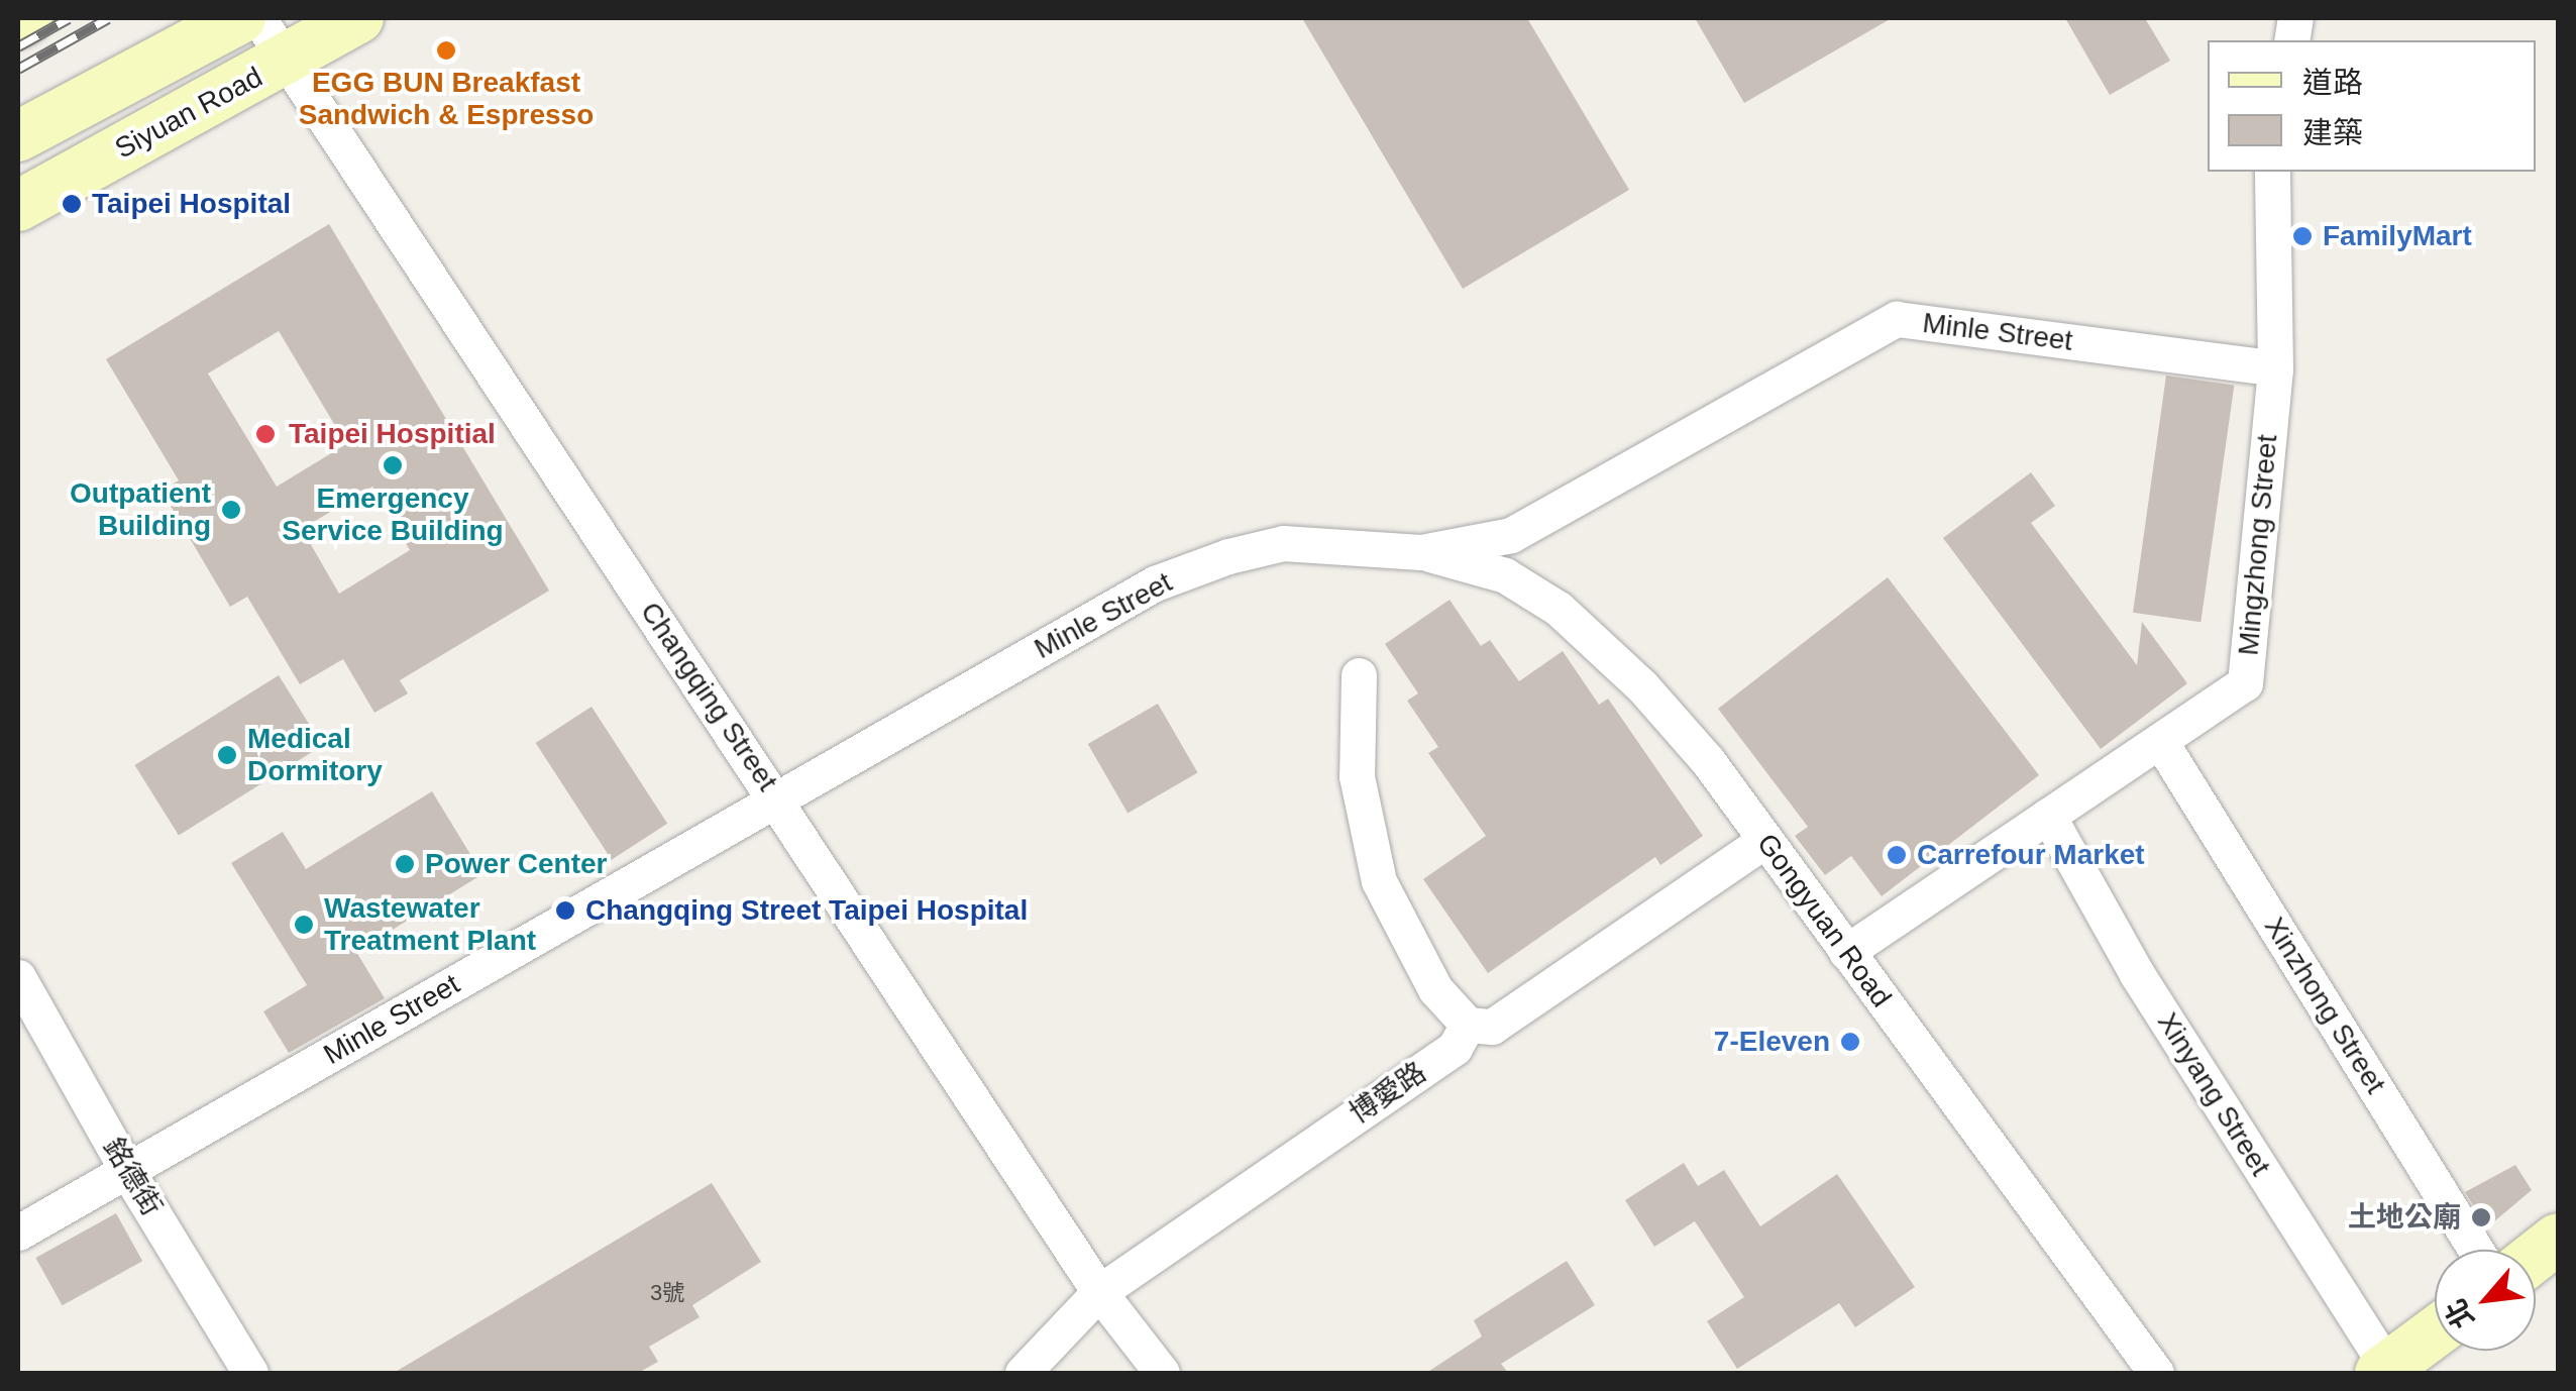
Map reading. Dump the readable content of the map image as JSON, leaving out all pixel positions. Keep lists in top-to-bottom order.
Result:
{
  "streets": {
    "main road": ["Siyuan Road"],
    "street": [
      "Minle Street",
      "Mingzhong Street",
      "Changqing Street",
      "Gongyuan Road",
      "Xinzhong Street",
      "博愛路",
      "Xinyang Street",
      "銘德街"
    ]
  },
  "crossings": [
    ["Siyuan Road", "Changqing Street"],
    ["Minle Street", "Mingzhong Street"],
    ["Minle Street", "Changqing Street"],
    ["Minle Street", "Gongyuan Road"],
    ["Minle Street", "銘德街"],
    ["Mingzhong Street", "Gongyuan Road"],
    ["Mingzhong Street", "Xinzhong Street"],
    ["Mingzhong Street", "Xinyang Street"],
    ["Changqing Street", "博愛路"]
  ],
  "places": [
    "EGG BUN Breakfast Sandwich & Espresso",
    "Taipei Hospital",
    "FamilyMart",
    "Taipei Hospitial",
    "Emergency Service Building",
    "Outpatient Building",
    "Medical Dormitory",
    "Carrefour Market",
    "Power Center",
    "Changqing Street Taipei Hospital",
    "Wastewater Treatment Plant",
    "7-Eleven",
    "土地公廟"
  ],
  "house_numbers": ["3號"],
  "legend": ["道路", "建築"],
  "north": "bottom left"
}
